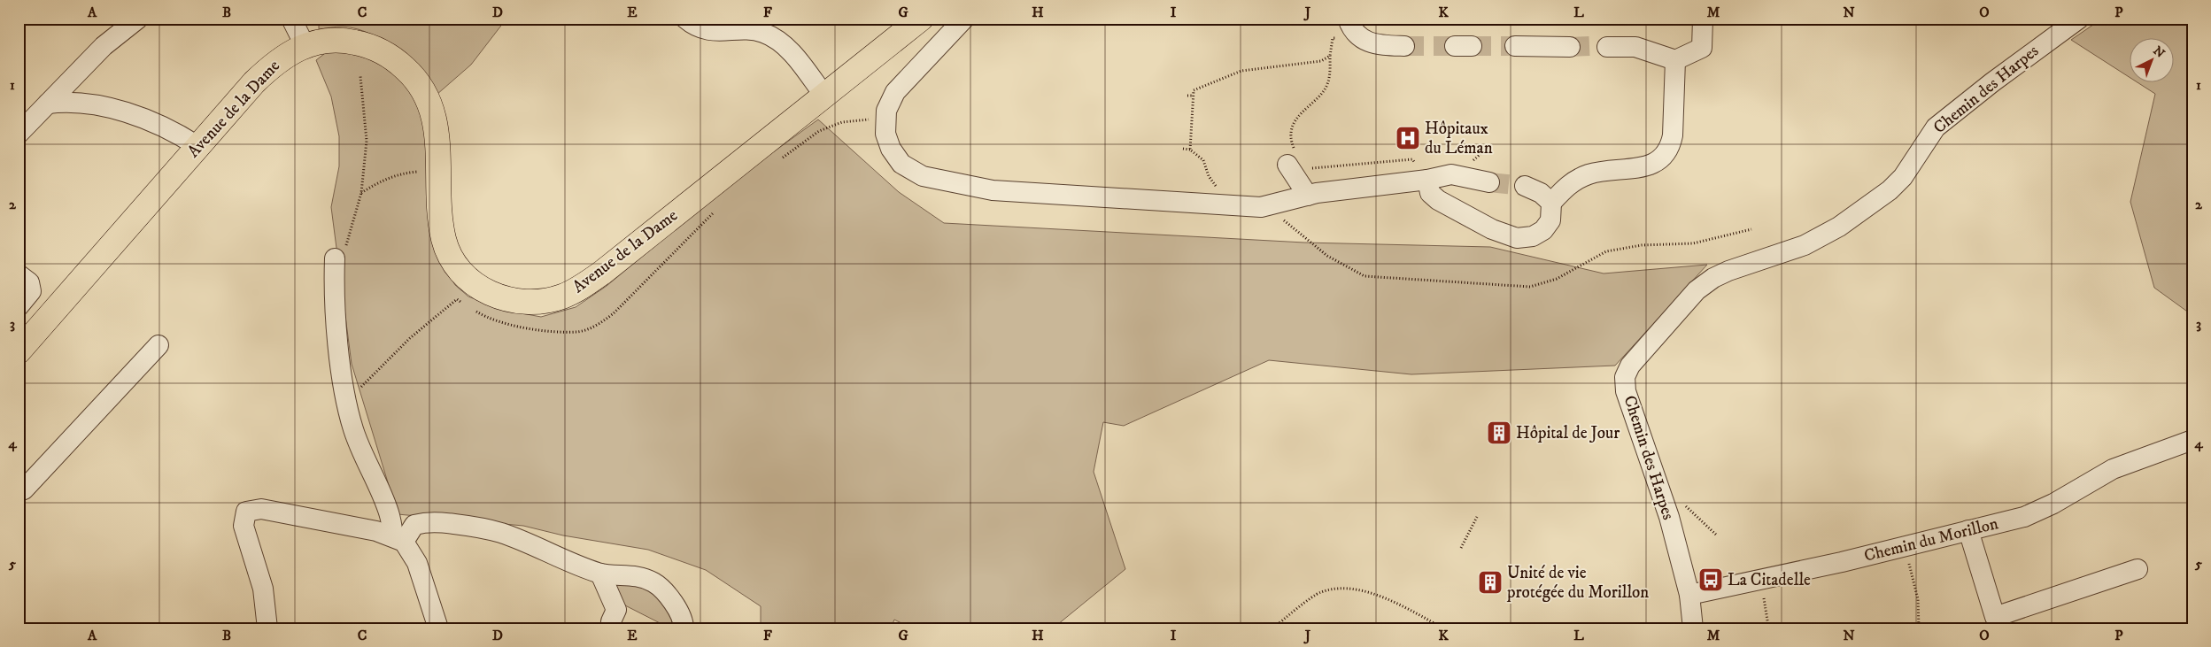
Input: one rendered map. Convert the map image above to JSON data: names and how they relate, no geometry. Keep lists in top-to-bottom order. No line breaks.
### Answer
{"streets":{"main road":["Avenue de la Dame"],"street":["Chemin des Harpes","Chemin du Morillon"]},"crossings":[["Chemin des Harpes","Chemin du Morillon"]],"places":{"hospital":["Hôpitaux du Léman"],"building":["Hôpital de Jour","Unité de vie protégée du Morillon"],"bus stop":["La Citadelle"]},"north":"top right","grid":{"columns":["A","B","C","D","E","F","G","H","I","J","K","L","M","N","O","P"],"rows":["1","2","3","4","5"]}}
